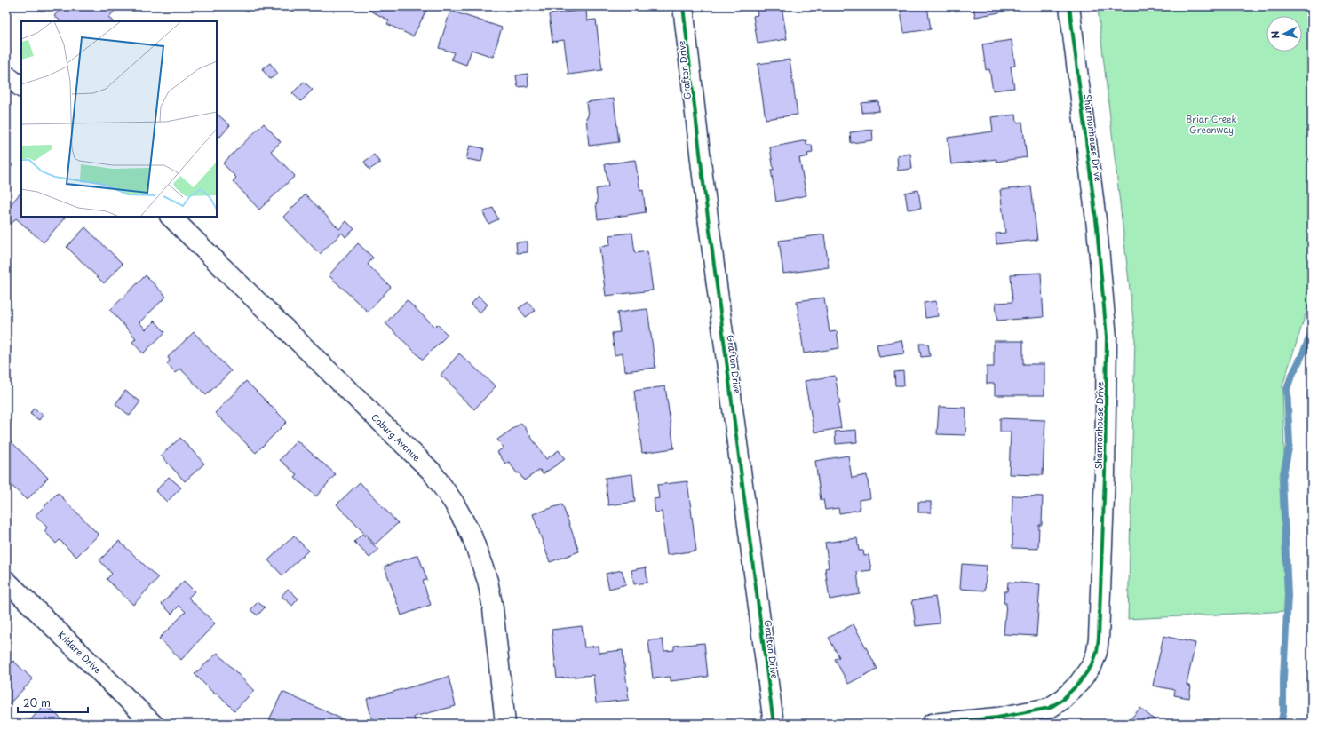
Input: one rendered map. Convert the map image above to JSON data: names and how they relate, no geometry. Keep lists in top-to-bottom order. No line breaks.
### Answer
{"streets":{"street":["Grafton Drive","Shannonhouse Drive","Coburg Avenue","Kildare Drive"]},"parks":["Briar Creek Greenway"],"scale_bar":"20 m","north":"left"}
